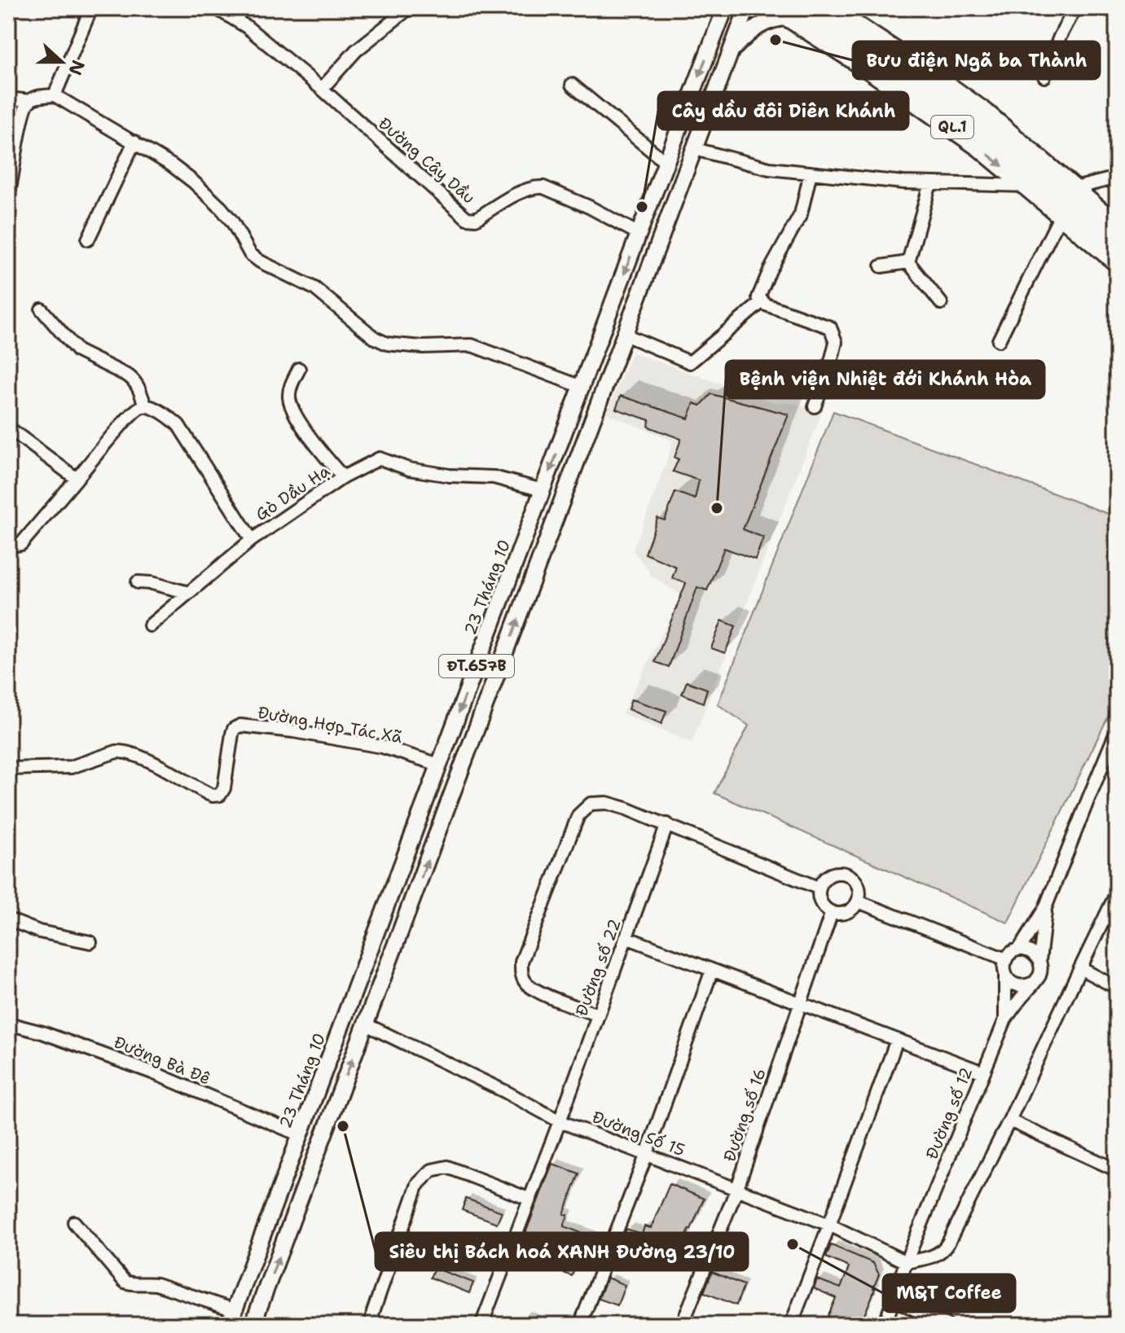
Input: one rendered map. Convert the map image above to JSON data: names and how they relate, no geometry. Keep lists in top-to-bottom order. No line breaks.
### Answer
{"streets":{"highway":["QL.1"],"main road":["23 Tháng 10","ĐT.657B"],"street":["Đường Cây Dầu","Gò Dầu Hạ","Đường Hợp Tác Xã","Đường số 22","Đường Bà Đê","Đường số 12","Đường số 16","Đường Số 15"]},"crossings":[["QL.1","ĐT.657B"],["Đường Cây Dầu","23 Tháng 10"],["Gò Dầu Hạ","23 Tháng 10"],["23 Tháng 10","ĐT.657B"],["23 Tháng 10","Đường Hợp Tác Xã"],["23 Tháng 10","Đường Bà Đê"],["ĐT.657B","Đường Số 15"],["Đường số 22","Đường Số 15"],["Đường số 12","Đường Số 15"],["Đường số 16","Đường Số 15"]],"places":["Bưu điện Ngã ba Thành","Cây dầu đôi Diên Khánh","Bệnh viện Nhiệt đới Khánh Hòa","Siêu thị Bách hoá XANH Đường 23/10","M&T Coffee"],"north":"right"}
